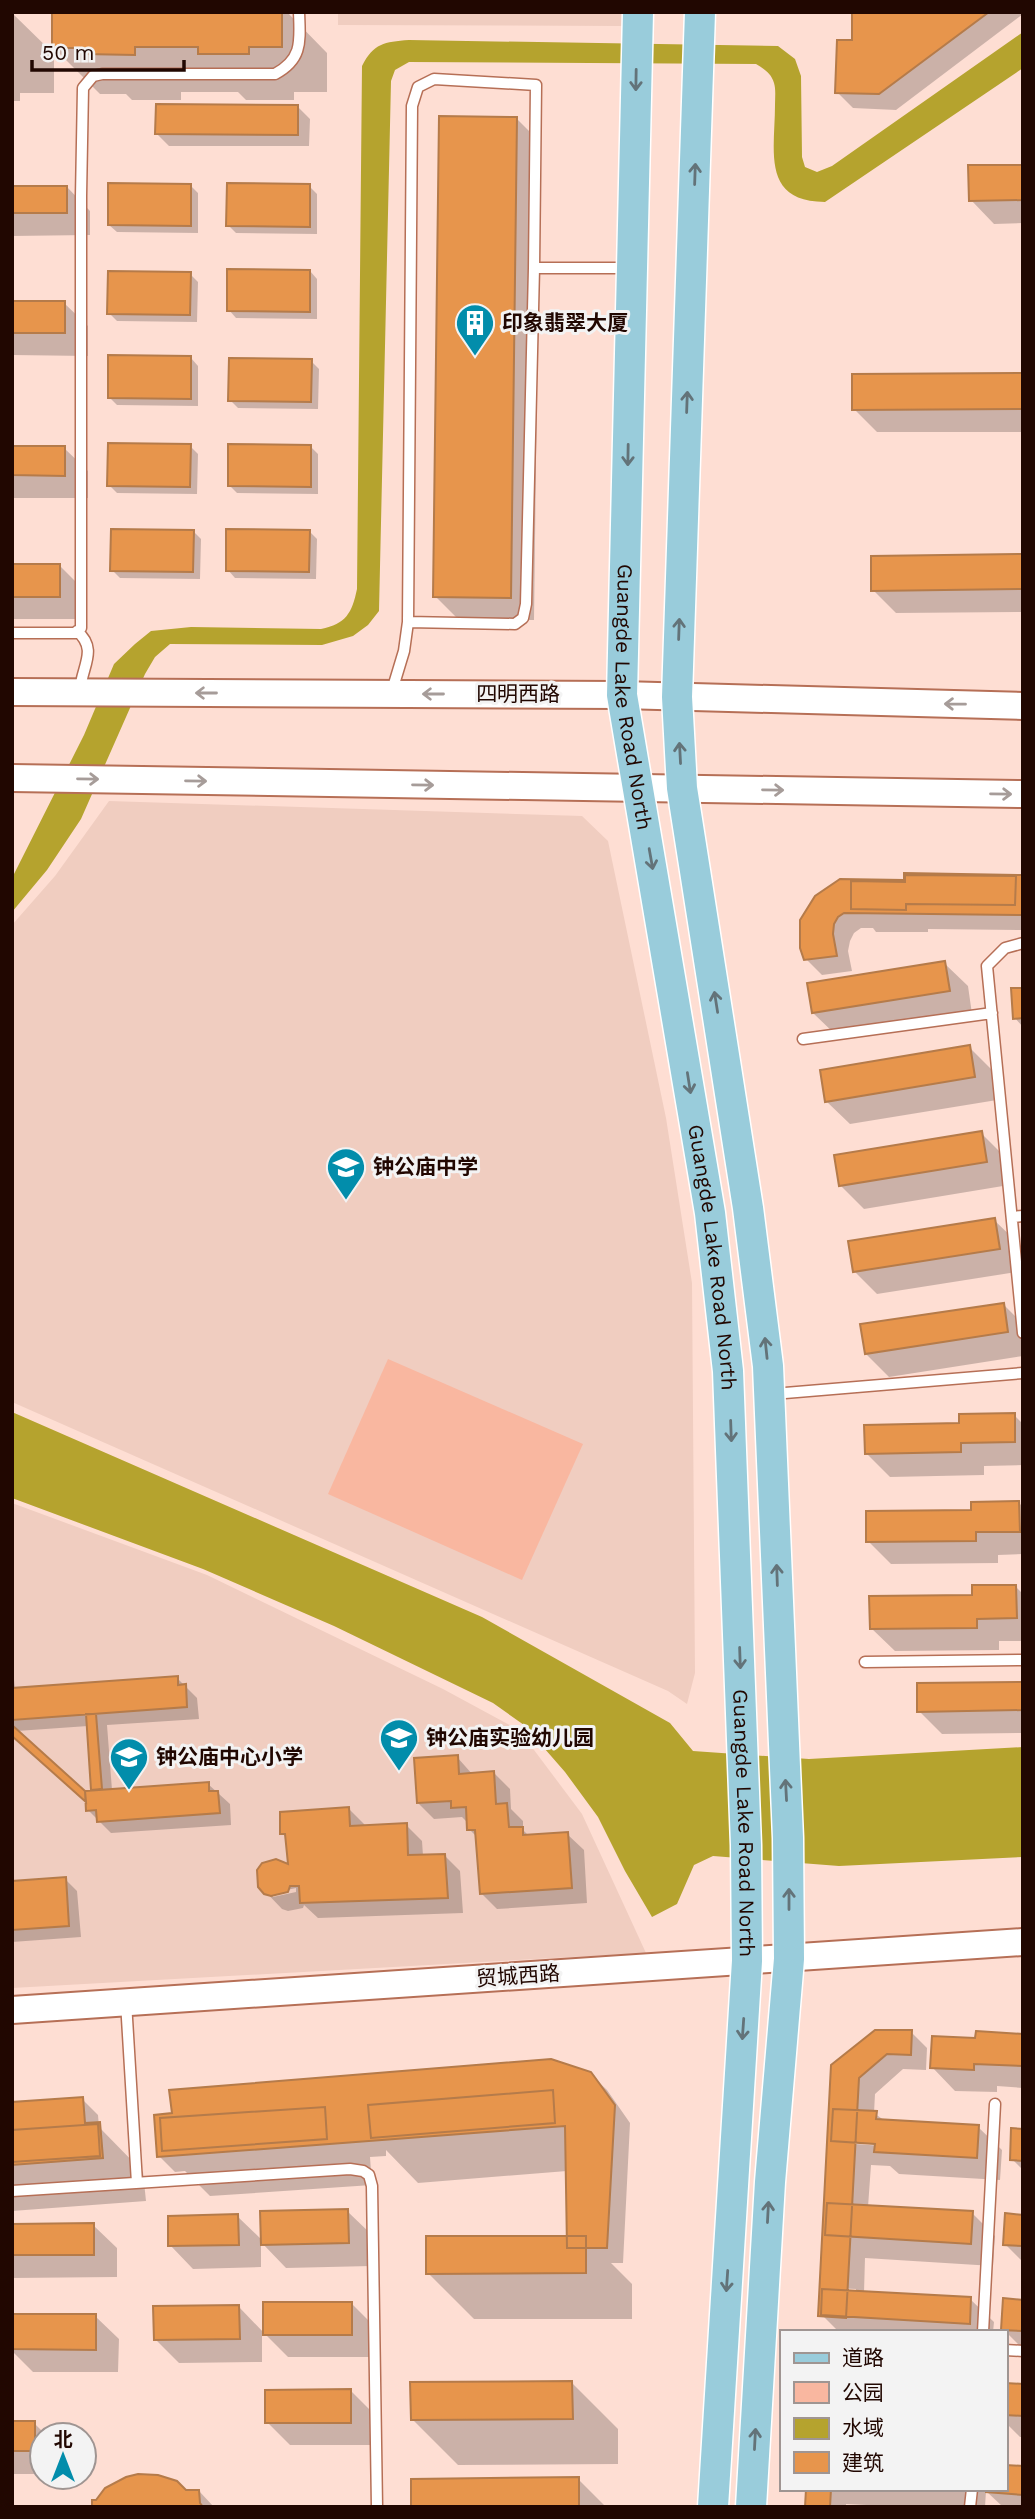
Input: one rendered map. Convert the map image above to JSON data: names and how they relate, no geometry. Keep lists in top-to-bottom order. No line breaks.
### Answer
{"streets":{"main road":["四明西路","Guangde Lake Road North","贸城西路"]},"crossings":[["四明西路","Guangde Lake Road North"],["Guangde Lake Road North","贸城西路"]],"places":{"building":["印象翡翠大厦"],"school or university":["钟公庙中学","钟公庙实验幼儿园","钟公庙中心小学"]},"legend":["道路","公园","水域","建筑"],"scale_bar":"50 m","north":"top"}
